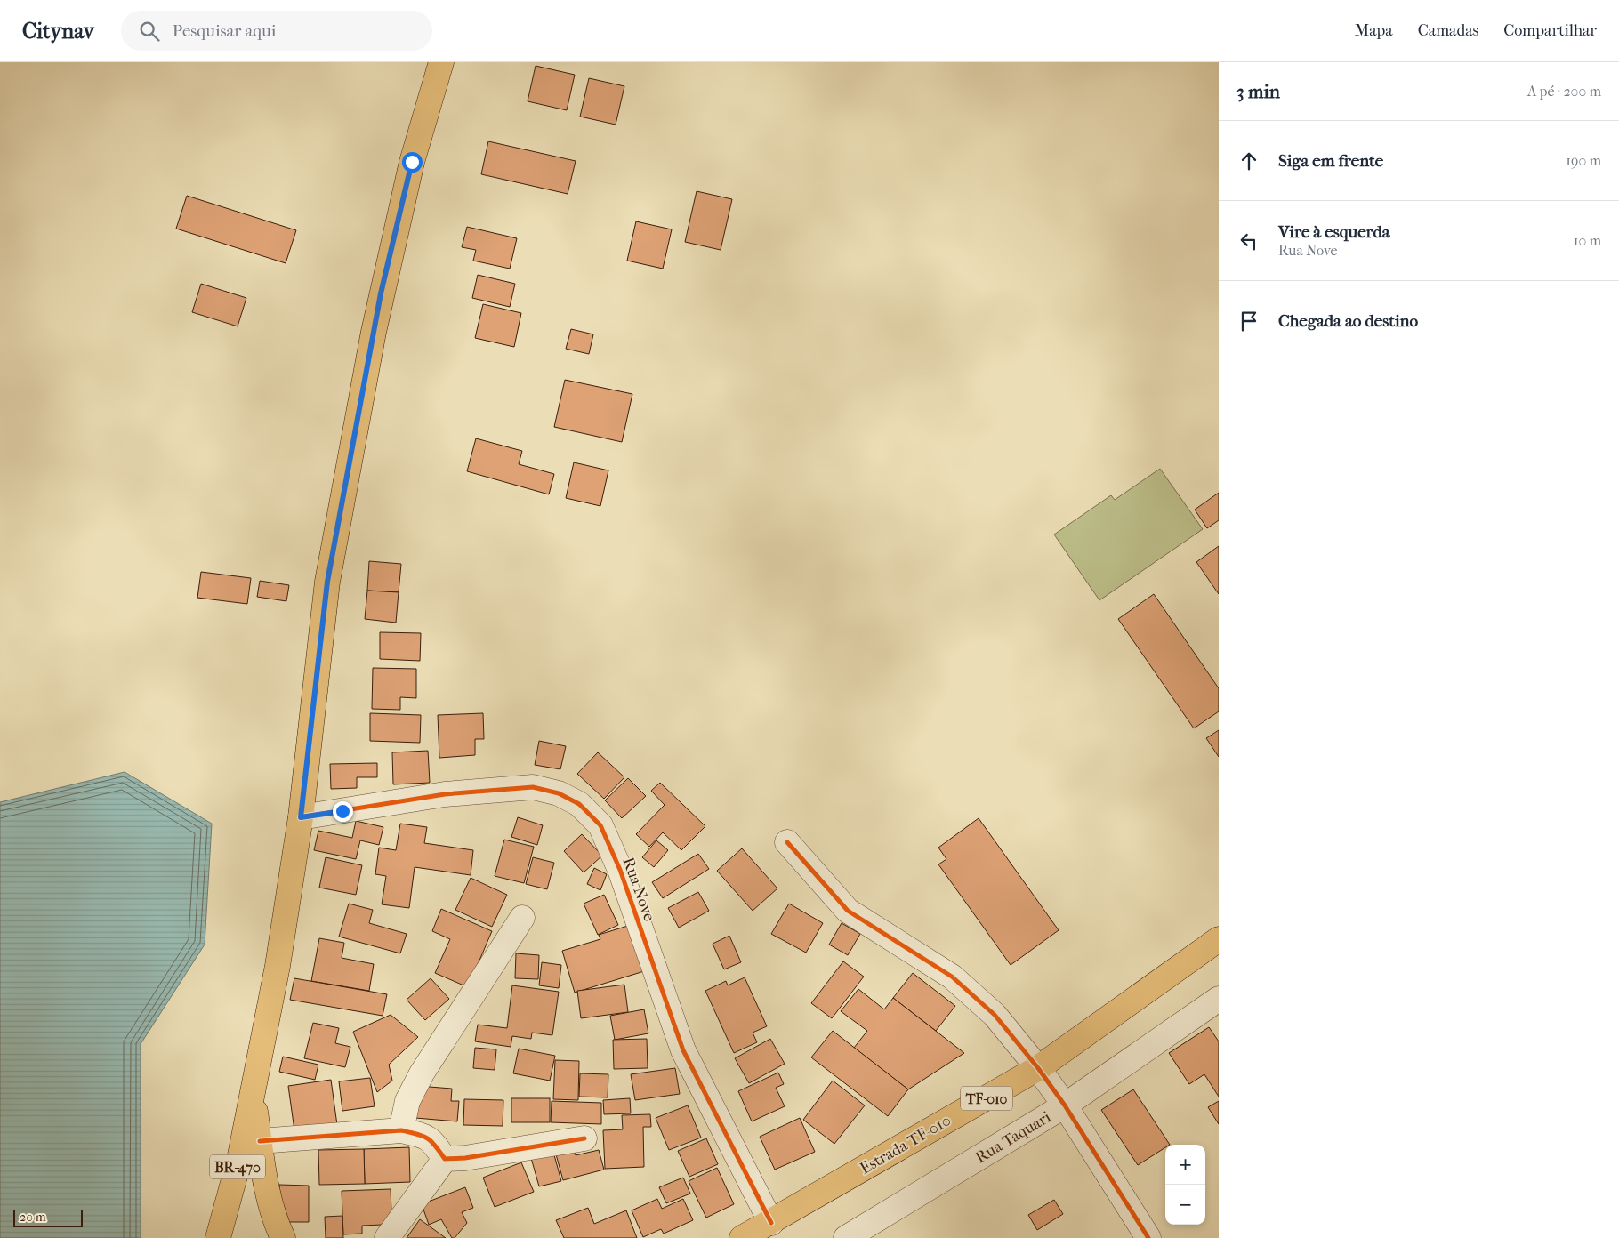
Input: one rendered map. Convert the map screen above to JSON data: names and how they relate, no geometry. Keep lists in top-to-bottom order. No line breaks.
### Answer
{"streets":{"main road":["TF-010","Estrada TF-010","BR-470"],"street":["Rua Nove","Rua Taquari"]},"crossings":[["Rua Nove","Estrada TF-010"],["Rua Nove","BR-470"]],"scale_bar":"20 m","page":{"header":"Citynav","search":"Pesquisar aqui","nav":["Mapa","Camadas","Compartilhar"],"heading":["3 min","A pé · 200 m"],"list":[["Siga em frente","190 m"],["Vire à esquerda","Rua Nove","10 m"],"Chegada ao destino"],"map_buttons":["+","−"],"scale":"20 m"}}
